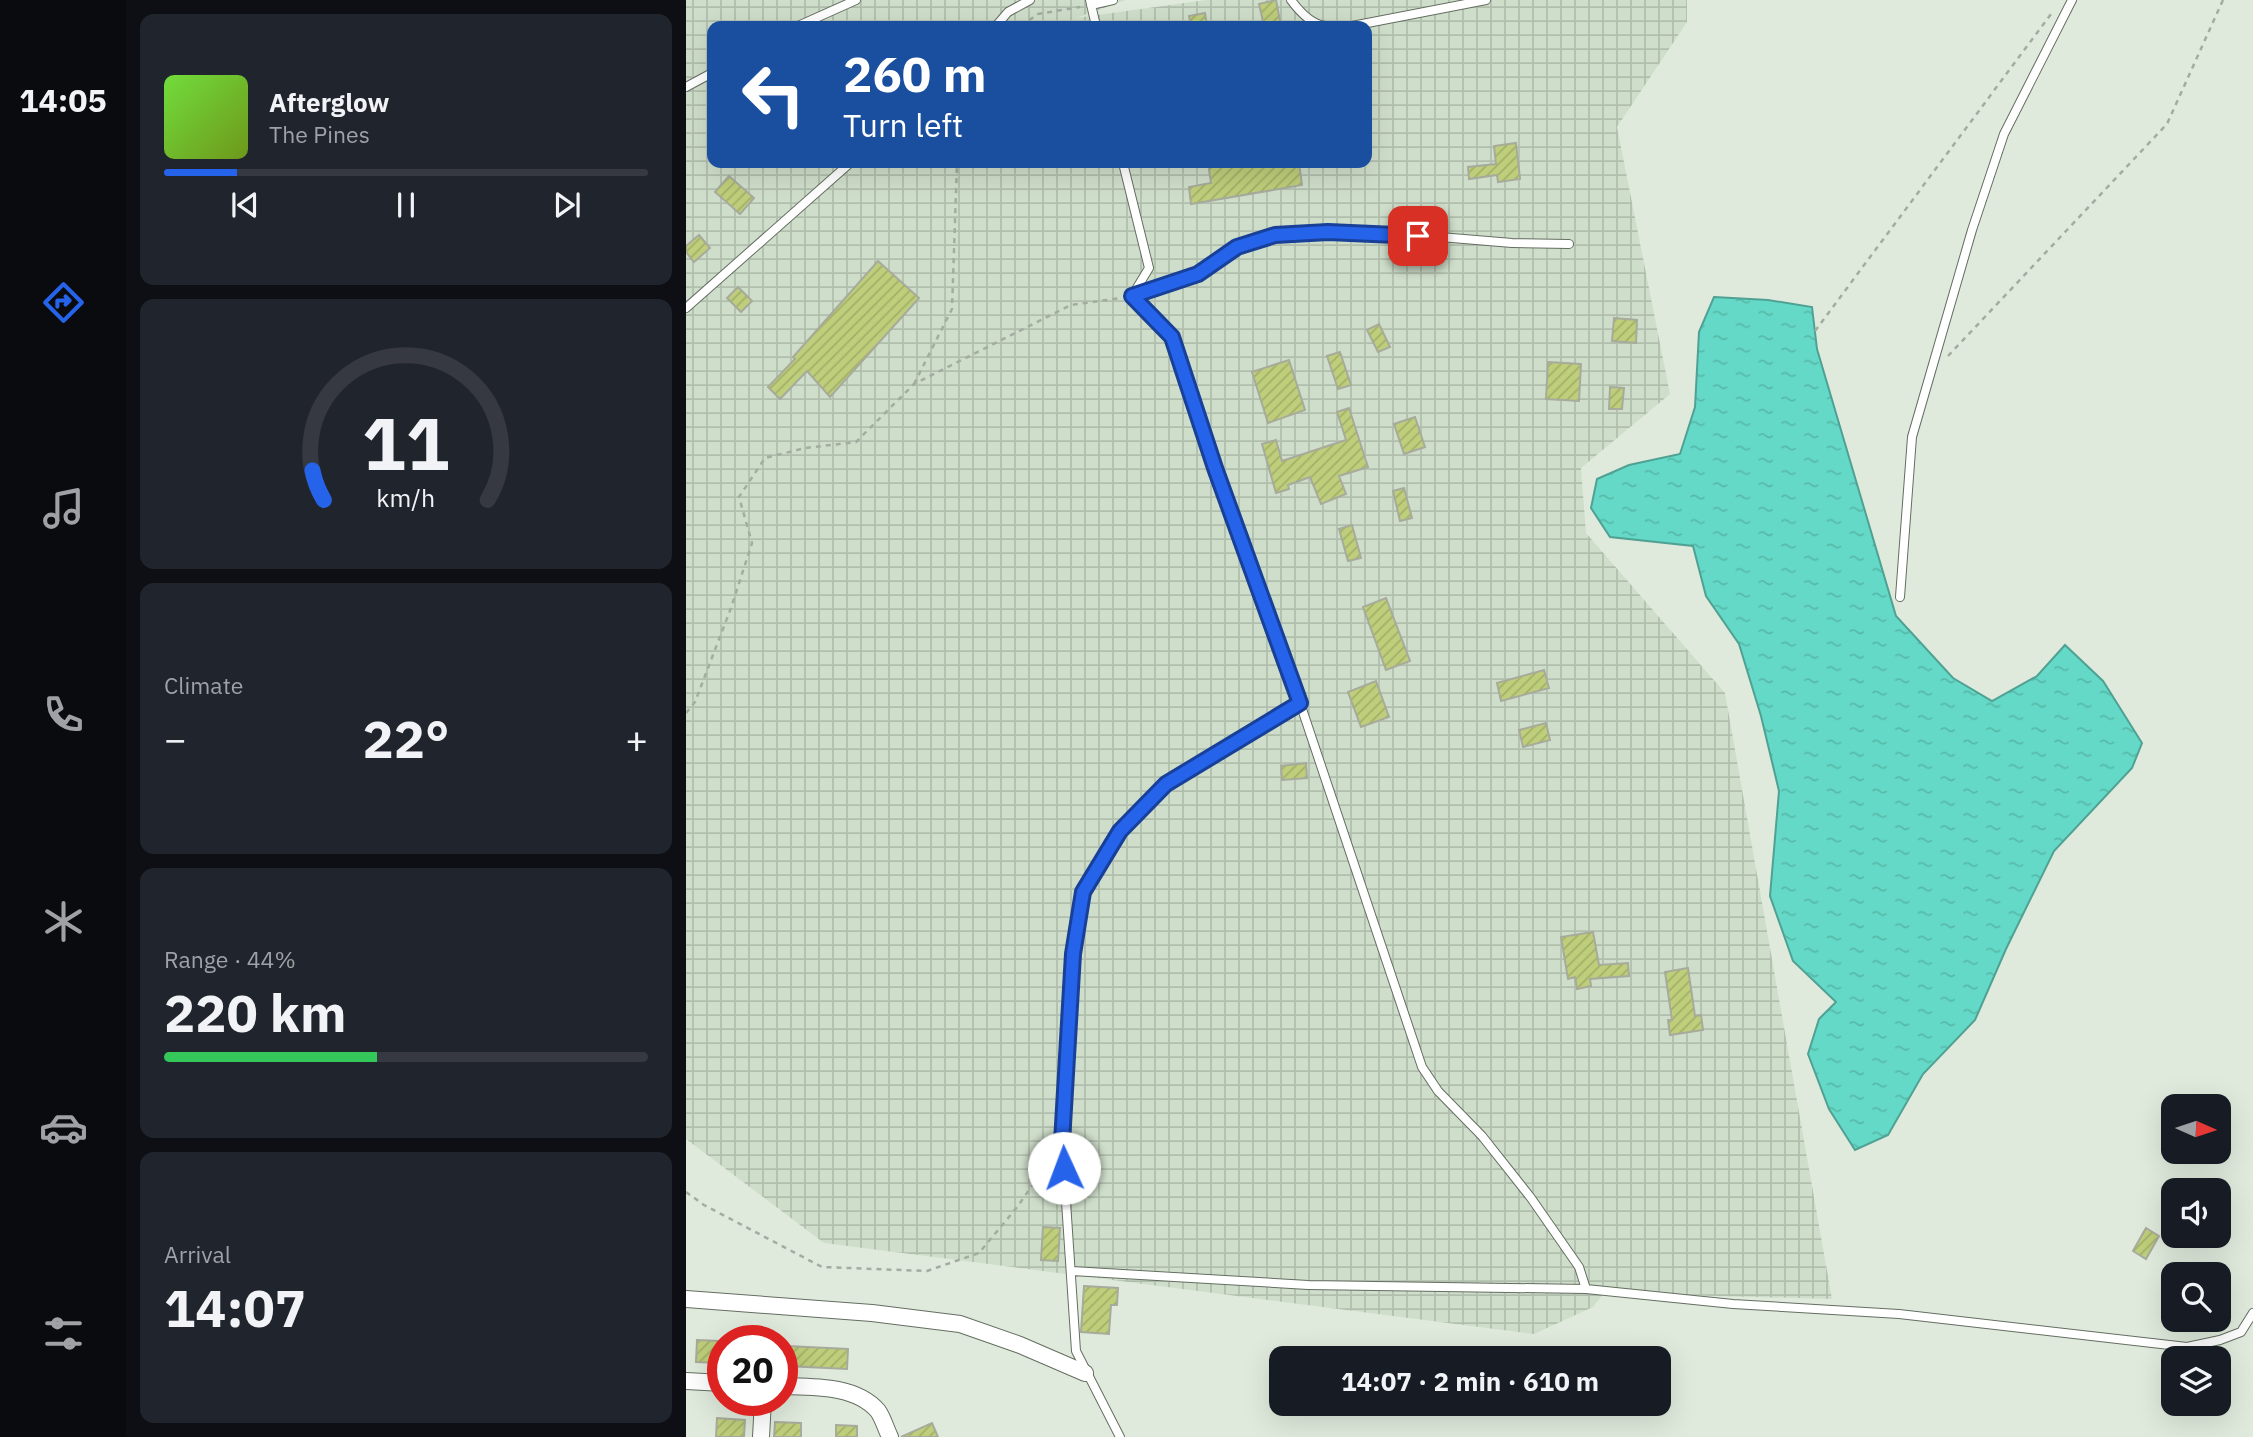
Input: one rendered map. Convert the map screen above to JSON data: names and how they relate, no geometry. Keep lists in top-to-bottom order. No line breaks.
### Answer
{"north":"right","page":{"tabs":"14:05","turn":["260 m","Turn left"],"song":["Afterglow","The Pines"],"tile":["Climate",["Range · 44%","220 km"],["Arrival","14:07"]],"heat":["−","22°","+"],"limit":"20","trip":"14:07 · 2 min · 610 m","gauge":["11","km/h"]}}
